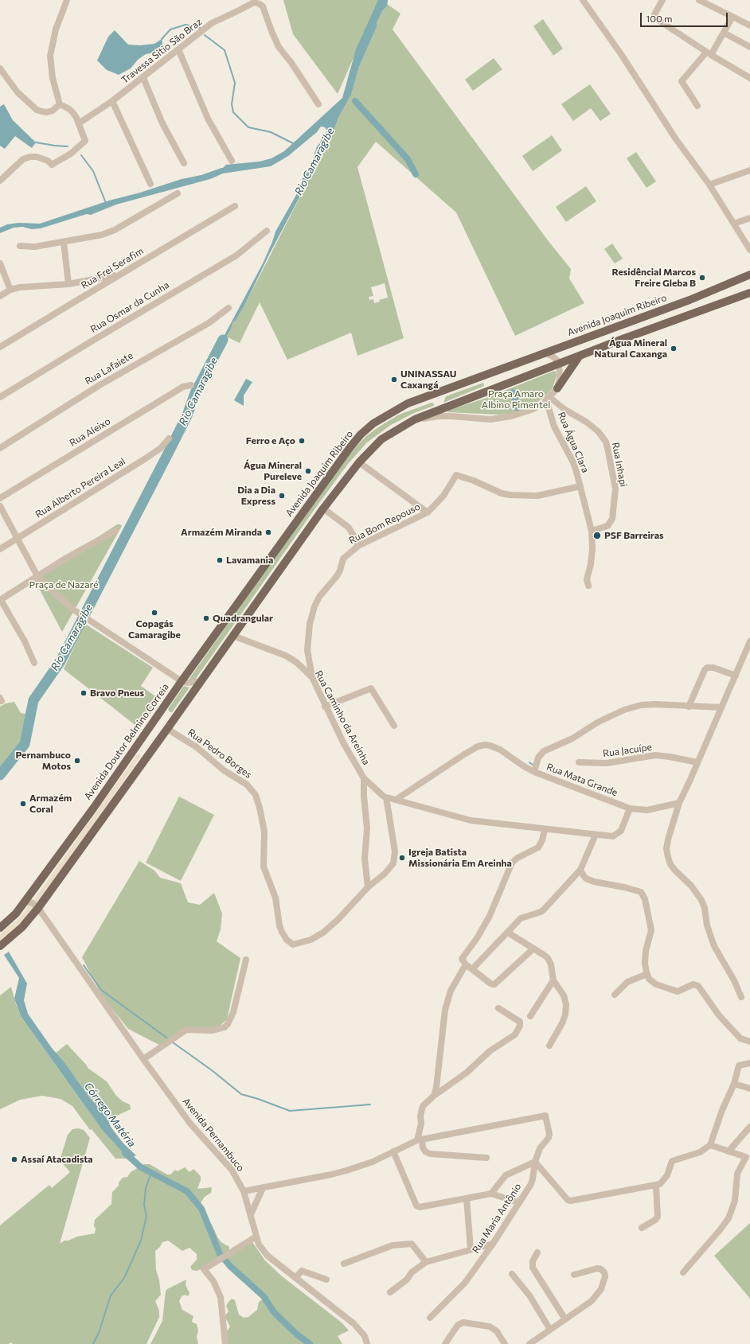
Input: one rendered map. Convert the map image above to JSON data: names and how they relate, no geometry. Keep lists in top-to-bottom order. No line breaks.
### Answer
{"streets":{"main road":["Avenida Joaquim Ribeiro","Avenida Doutor Belmino Correia"],"street":["Travessa Sitio São Braz","Rua Frei Serafim","Rua Osmar da Cunha","Rua Lafaiete","Rua Aleixo","Rua Água Clara","Rua Inhapi","Rua Alberto Pereira Leal","Rua Bom Repouso","Rua Caminho da Areinha","Rua Jacuípe","Rua Pedro Borges","Rua Mata Grande","Avenida Pernambuco","Rua Maria Antônio"]},"crossings":[["Avenida Joaquim Ribeiro","Avenida Doutor Belmino Correia"],["Rua Água Clara","Rua Inhapi"],["Rua Água Clara","Rua Bom Repouso"],["Rua Bom Repouso","Rua Caminho da Areinha"],["Rua Caminho da Areinha","Rua Pedro Borges"],["Rua Caminho da Areinha","Rua Mata Grande"]],"water":["Rio Camaragibe","Córrego Matéria"],"parks":["Praça Amaro Albino Pimentel","Praça de Nazaré"],"places":["Residêncial Marcos Freire Gleba B","Água Mineral Natural Caxanga","UNINASSAU Caxangá","Ferro e Aço","Água Mineral Pureleve","Dia a Dia Express","Armazém Miranda","PSF Barreiras","Lavamania","Copagás Camaragibe","Quadrangular","Bravo Pneus","Pernambuco Motos","Armazém Coral","Igreja Batista Missionária Em Areinha","Assaí Atacadista"],"scale_bar":"100 m"}
